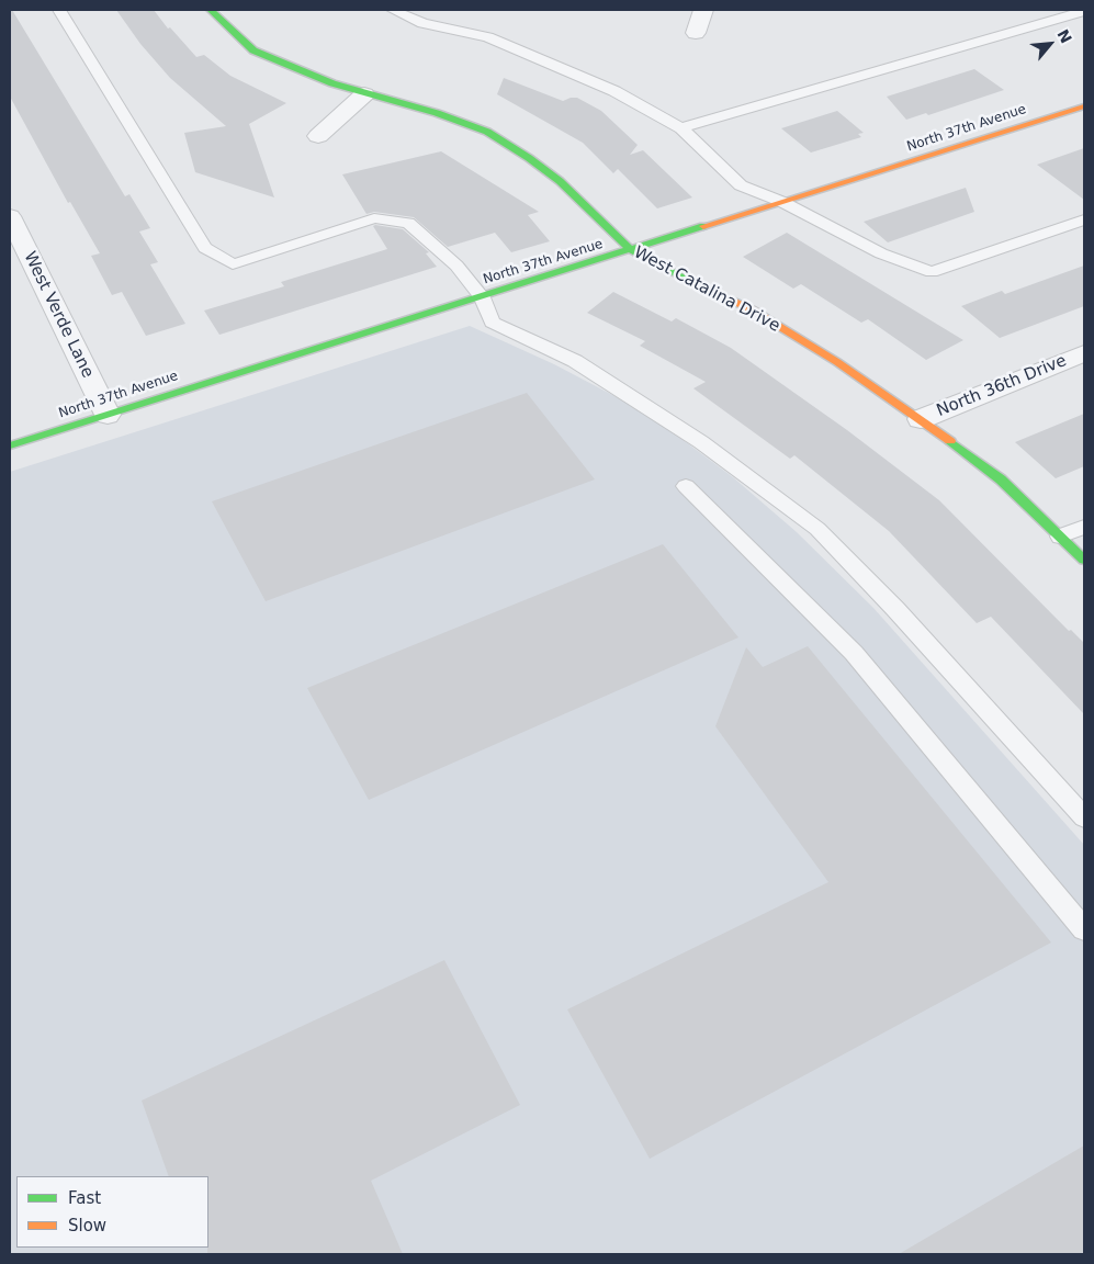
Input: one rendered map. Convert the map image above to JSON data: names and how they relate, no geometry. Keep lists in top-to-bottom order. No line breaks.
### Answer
{"streets":{"street":["North 37th Avenue","West Catalina Drive","West Verde Lane","North 36th Drive"]},"crossings":[["North 37th Avenue","West Catalina Drive"],["North 37th Avenue","West Verde Lane"],["West Catalina Drive","North 36th Drive"]],"legend":["Fast","Slow"],"north":"top right"}
